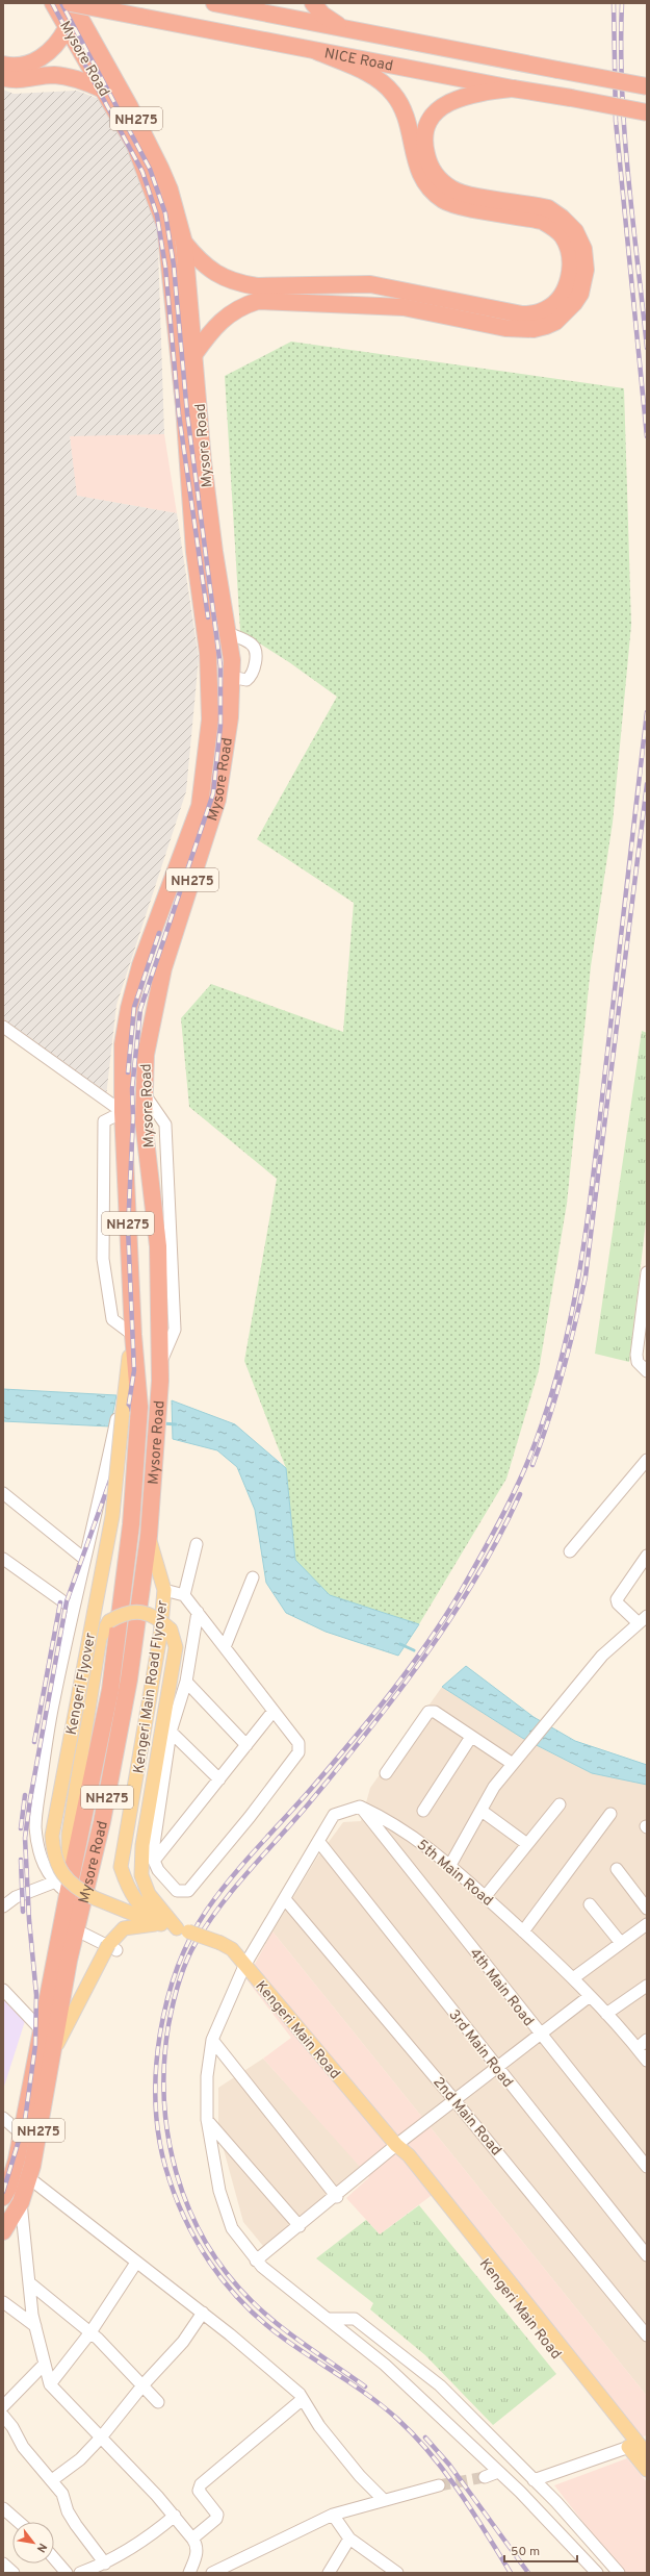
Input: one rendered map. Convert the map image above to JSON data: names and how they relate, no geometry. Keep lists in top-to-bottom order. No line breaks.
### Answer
{"streets":{"highway":["Mysore Road","NICE Road","NH275"],"main road":["Kengeri Flyover","Kengeri Main Road Flyover","Kengeri Main Road"],"street":["5th Main Road","4th Main Road","3rd Main Road","2nd Main Road"]},"crossings":[["Mysore Road","NICE Road"],["Mysore Road","Kengeri Flyover"],["Mysore Road","Kengeri Main Road Flyover"],["Kengeri Flyover","Kengeri Main Road Flyover"],["Kengeri Flyover","Kengeri Main Road"],["5th Main Road","4th Main Road"]],"scale_bar":"50 m","north":"bottom right"}
